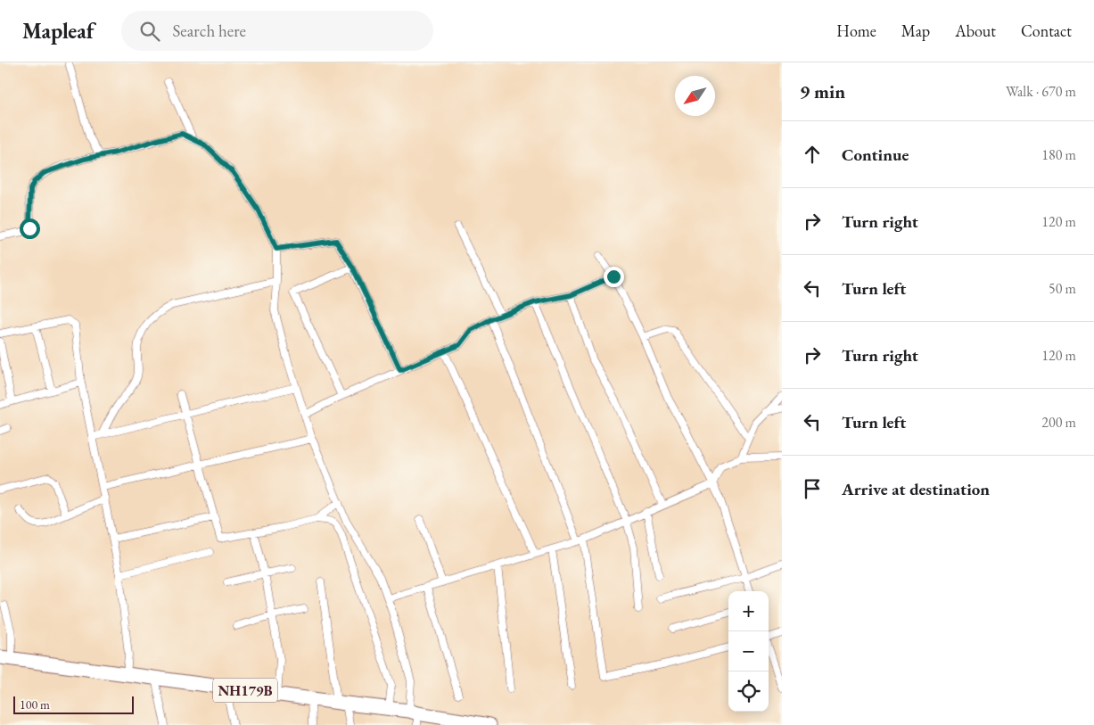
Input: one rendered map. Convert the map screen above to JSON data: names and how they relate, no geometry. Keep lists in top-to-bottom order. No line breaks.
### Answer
{"streets":{"highway":["NH179B"]},"scale_bar":"100 m","north":"bottom left","page":{"header":"Mapleaf","search":"Search here","nav":["Home","Map","About","Contact"],"heading":["9 min","Walk · 670 m"],"list":[["Continue","180 m"],["Turn right","120 m"],["Turn left","50 m"],["Turn right","120 m"],["Turn left","200 m"],"Arrive at destination"],"map_buttons":["+","−"],"scale":"100 m"}}
